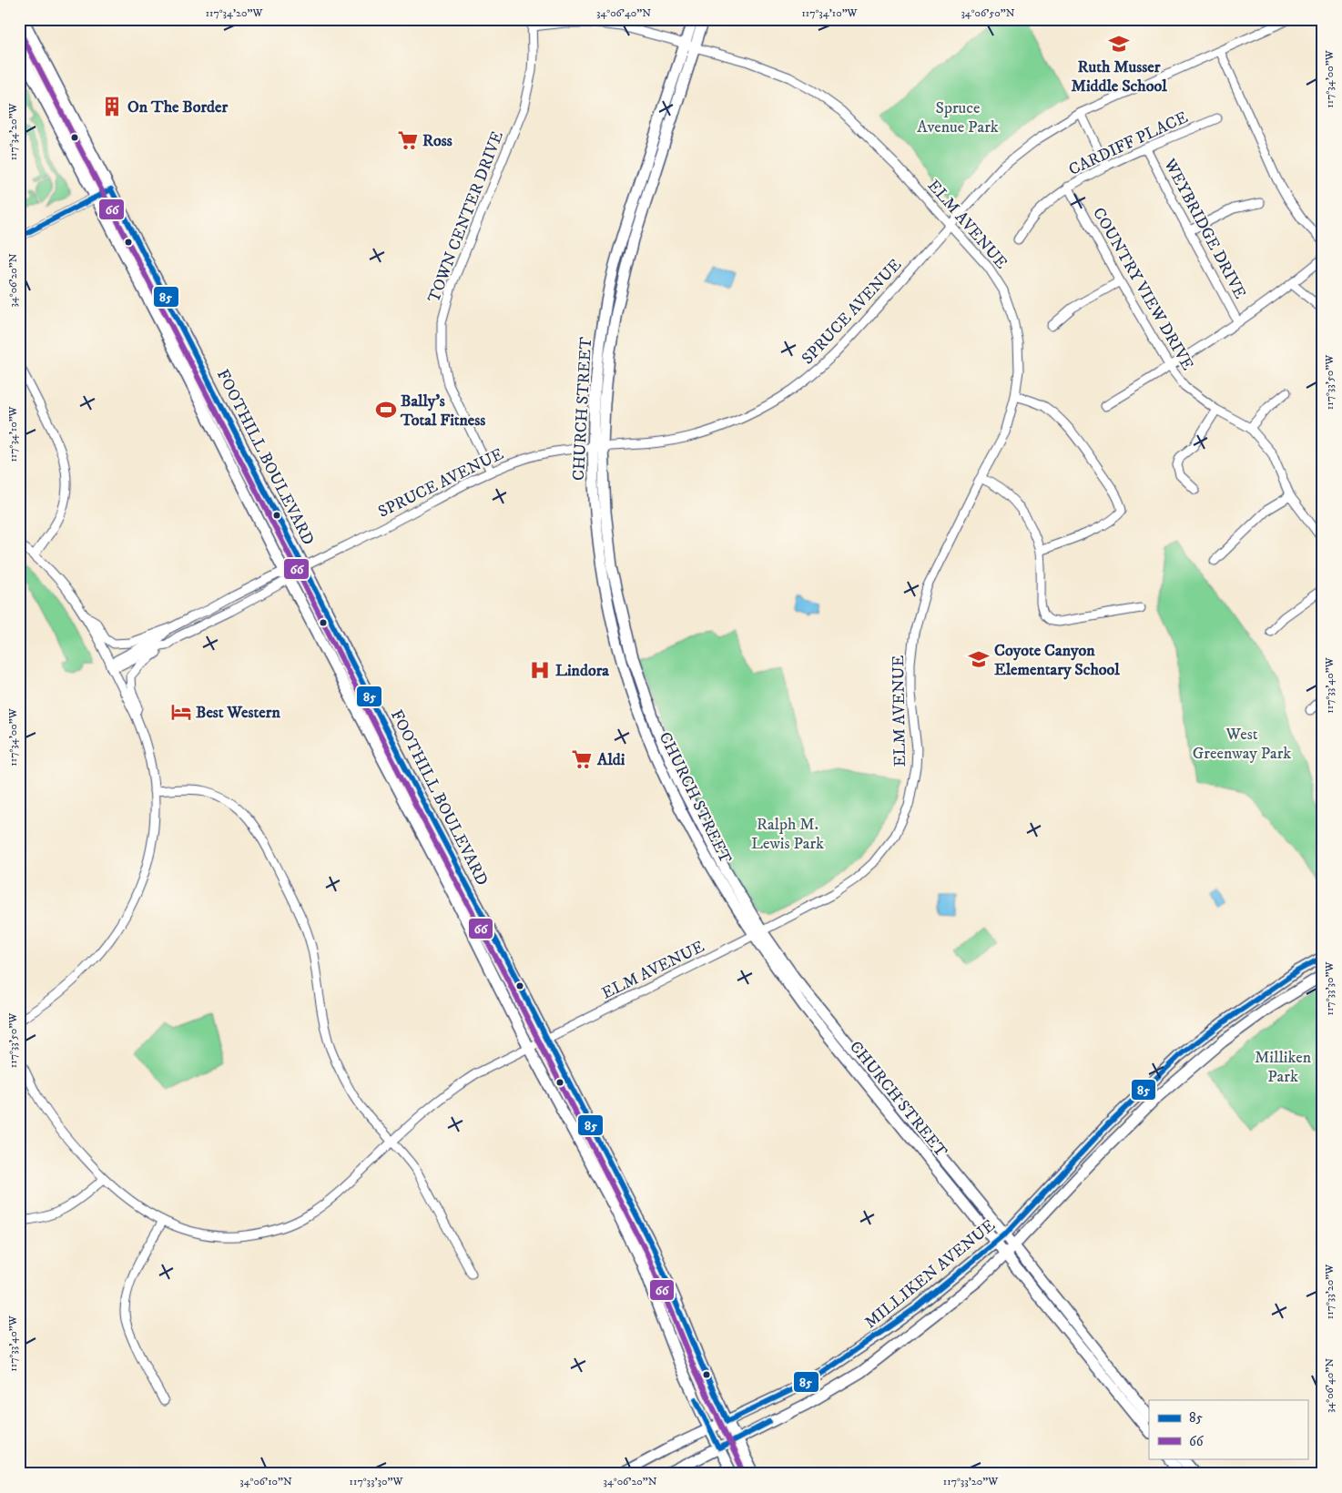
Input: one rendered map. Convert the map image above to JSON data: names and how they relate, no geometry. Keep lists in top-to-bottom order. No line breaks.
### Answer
{"streets":{"main road":["CHURCH STREET","FOOTHILL BOULEVARD","MILLIKEN AVENUE"],"street":["CARDIFF PLACE","TOWN CENTER DRIVE","ELM AVENUE","WEYBRIDGE DRIVE","COUNTRY VIEW DRIVE","SPRUCE AVENUE"]},"crossings":[["CARDIFF PLACE","WEYBRIDGE DRIVE"],["CARDIFF PLACE","COUNTRY VIEW DRIVE"],["TOWN CENTER DRIVE","ELM AVENUE"],["TOWN CENTER DRIVE","SPRUCE AVENUE"],["ELM AVENUE","SPRUCE AVENUE"],["ELM AVENUE","CHURCH STREET"],["ELM AVENUE","FOOTHILL BOULEVARD"],["SPRUCE AVENUE","CHURCH STREET"],["SPRUCE AVENUE","FOOTHILL BOULEVARD"],["CHURCH STREET","MILLIKEN AVENUE"],["FOOTHILL BOULEVARD","MILLIKEN AVENUE"]],"parks":["Spruce Avenue Park","West Greenway Park","Ralph M. Lewis Park","Milliken Park"],"places":{"school or university":["Ruth Musser Middle School","Coyote Canyon Elementary School"],"building":["On The Border"],"supermarket":["Ross","Aldi"],"sports":["Bally's Total Fitness"],"hospital":["Lindora"],"hotel":["Best Western"]},"lines":["transit line 66","transit line 85"],"legend":["85","66"],"coordinates":["117°34'20\"W","34°06'40\"N","117°34'10\"W","34°06'50\"N","117°34'00\"W","34°06'20\"N","117°33'50\"W","117°33'40\"W","117°33'30\"W","117°33'20\"W","34°06'10\"N"]}
